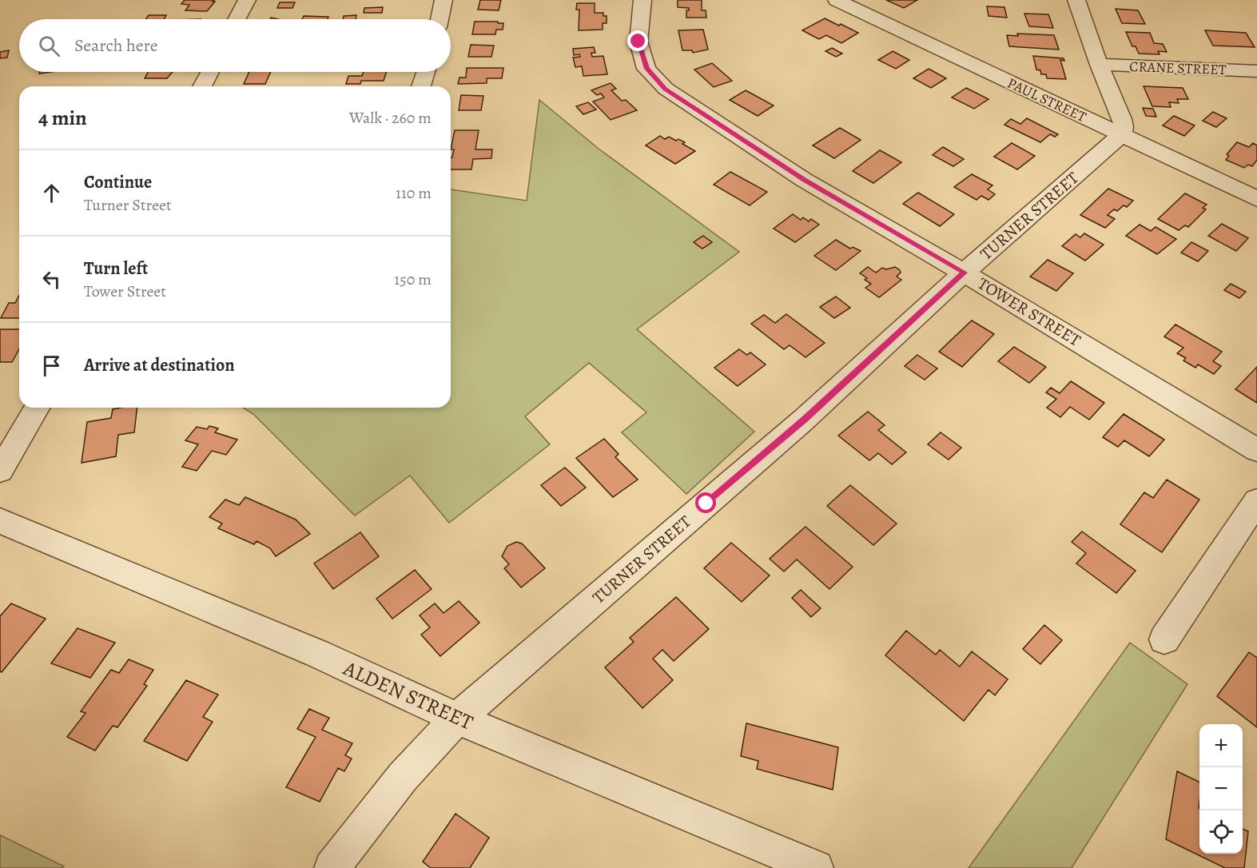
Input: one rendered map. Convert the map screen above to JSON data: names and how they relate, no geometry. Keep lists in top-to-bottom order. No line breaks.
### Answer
{"streets":{"street":["CRANE STREET","PAUL STREET","TURNER STREET","TOWER STREET","ALDEN STREET"]},"crossings":[["PAUL STREET","TURNER STREET"],["TURNER STREET","TOWER STREET"],["TURNER STREET","ALDEN STREET"]],"page":{"search":"Search here","heading":["4 min","Walk · 260 m"],"list":[["Continue","Turner Street","110 m"],["Turn left","Tower Street","150 m"],"Arrive at destination"],"map_buttons":["+","−"]}}
